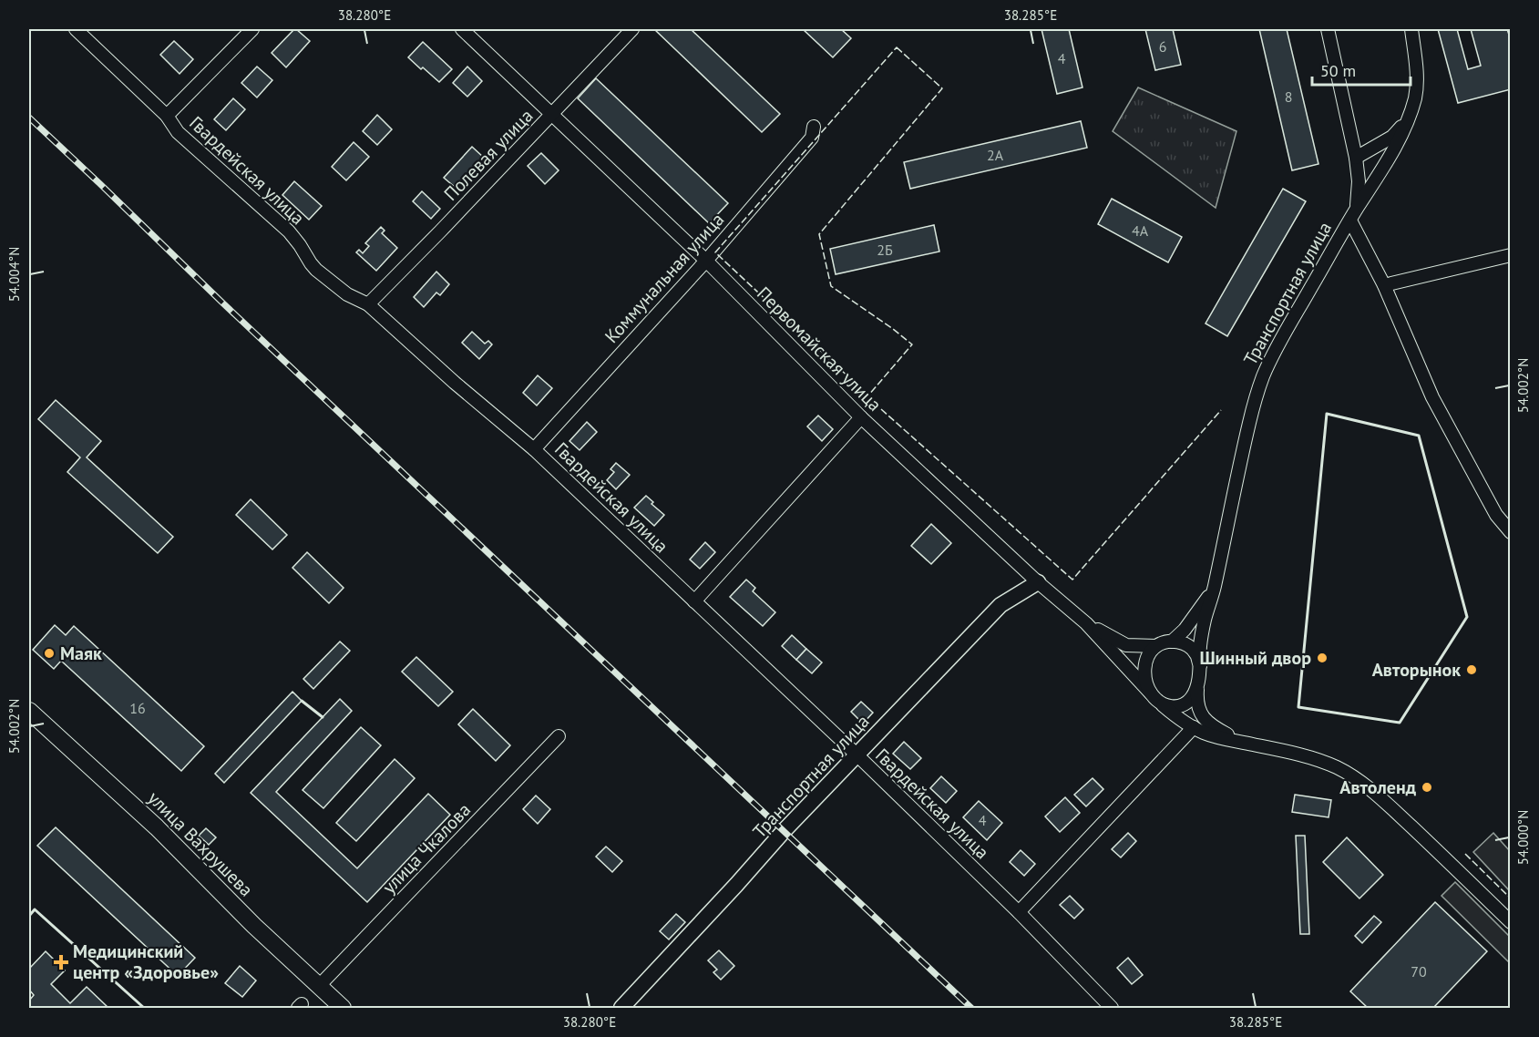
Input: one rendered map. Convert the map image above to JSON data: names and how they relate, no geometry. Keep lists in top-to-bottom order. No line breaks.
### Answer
{"streets":{"main road":["улица Вахрушева"],"street":["Полевая улица","Гвардейская улица","Коммунальная улица","Транспортная улица","Первомайская улица","улица Чкалова"]},"crossings":[["Полевая улица","Гвардейская улица"],["Полевая улица","Первомайская улица"],["Гвардейская улица","Коммунальная улица"],["Гвардейская улица","Транспортная улица"],["Коммунальная улица","Первомайская улица"],["Транспортная улица","Первомайская улица"],["улица Вахрушева","улица Чкалова"]],"places":{"other":["Маяк","Шинный двор","Авторынок","Автоленд"],"health":["Медицинский центр «Здоровье»"]},"house_numbers":["6","4","8","2А","4А","2Б","16","4","70"],"scale_bar":"50 m","coordinates":["38.280°E","38.285°E","54.004°N","54.002°N","54.000°N"]}
